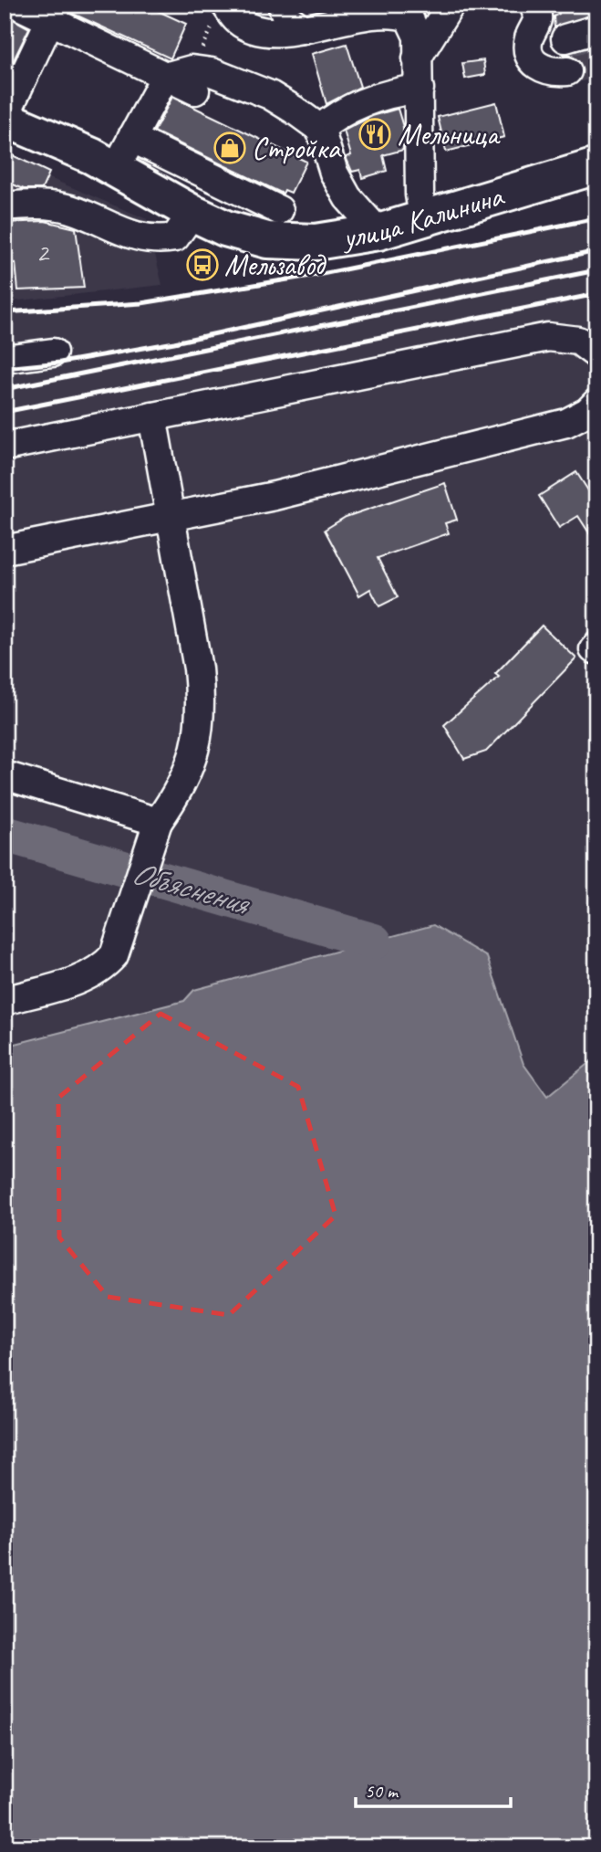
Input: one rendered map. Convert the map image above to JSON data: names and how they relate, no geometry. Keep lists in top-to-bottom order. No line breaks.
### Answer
{"streets":{"main road":["улица Калинина"]},"water":["Объяснения"],"places":{"restaurant":["Мельница"],"shop":["Стройка"],"bus stop":["Мельзавод"]},"house_numbers":["2"],"scale_bar":"50 m"}
